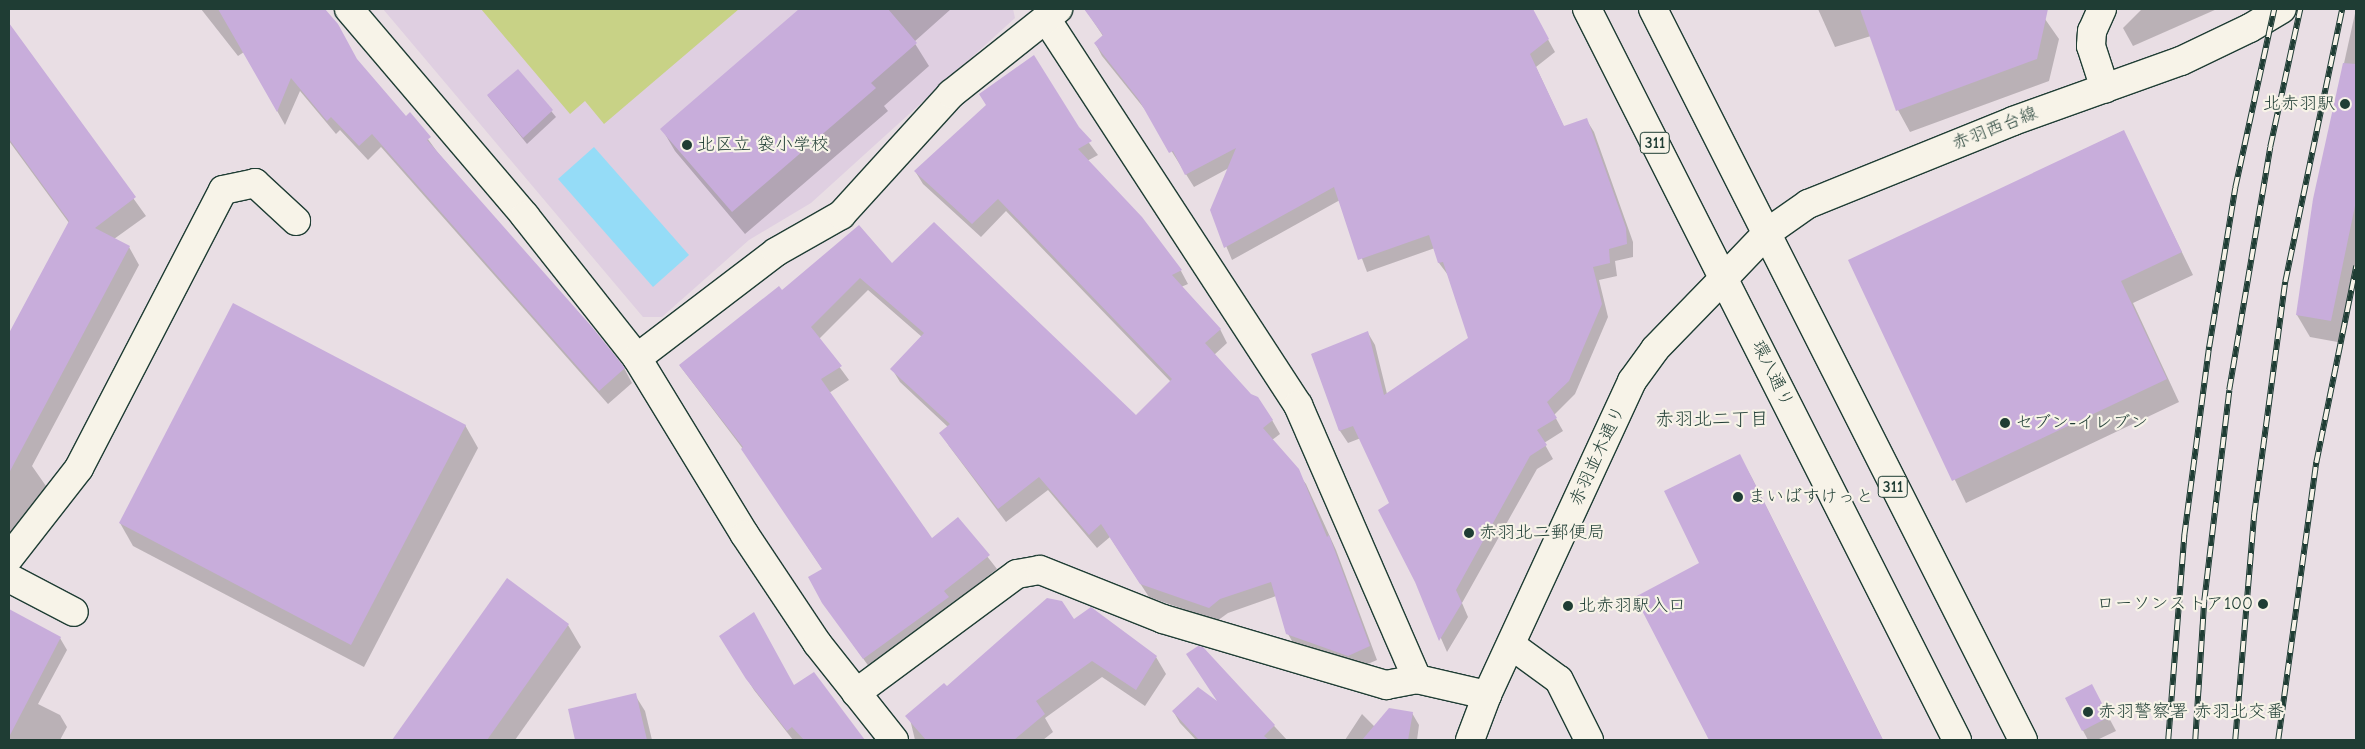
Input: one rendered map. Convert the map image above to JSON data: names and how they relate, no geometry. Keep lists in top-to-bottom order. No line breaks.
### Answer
{"streets":{"street":["赤羽西台線","311","環八通り","赤羽並木通り"]},"crossings":[["赤羽西台線","311"],["赤羽西台線","環八通り"],["赤羽西台線","赤羽並木通り"],["環八通り","赤羽並木通り"]],"districts":["赤羽北二丁目"],"places":["北赤羽駅","北区立 袋小学校","セブン-イレブン","まいばすけっと","赤羽北二郵便局","ローソンストア100","北赤羽駅入口","赤羽警察署 赤羽北交番"]}
